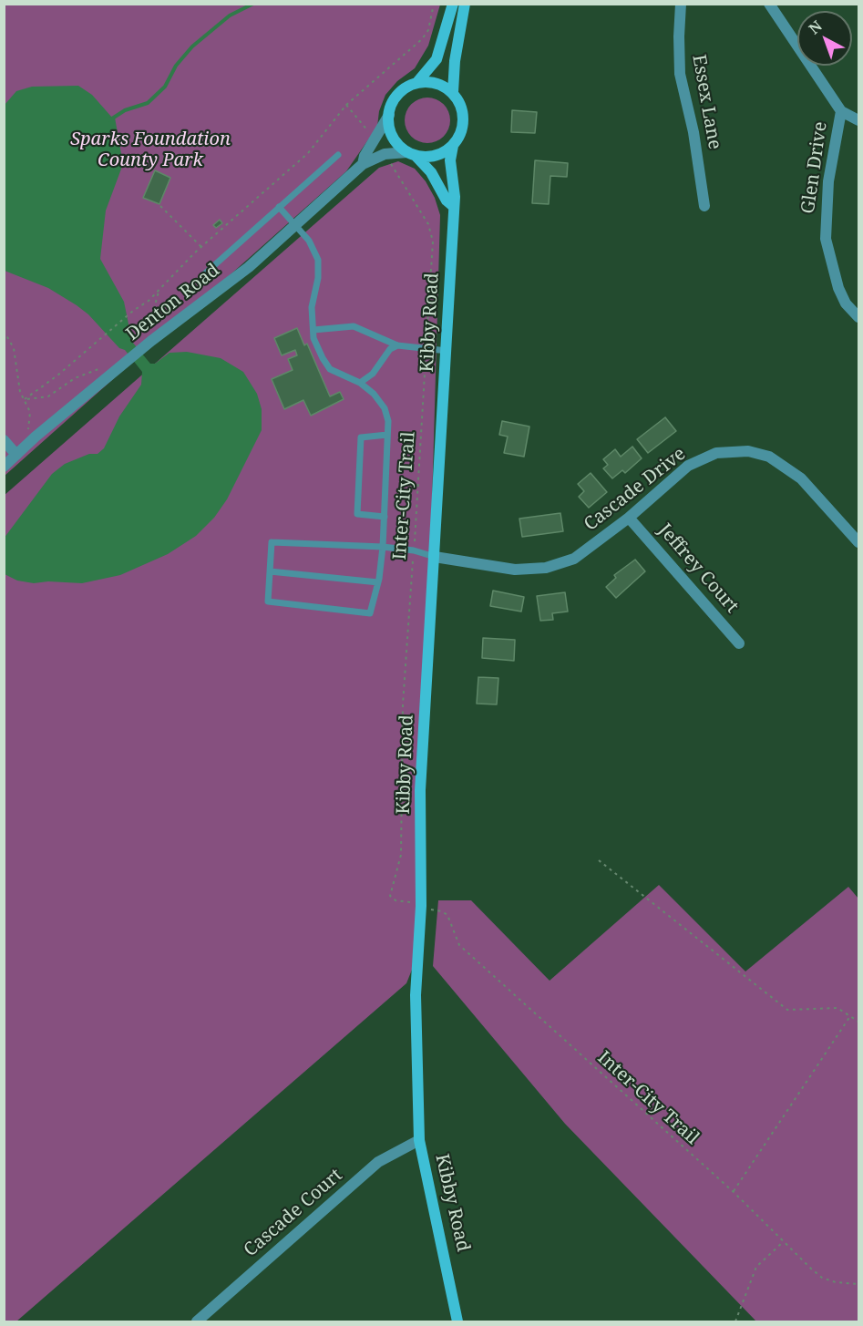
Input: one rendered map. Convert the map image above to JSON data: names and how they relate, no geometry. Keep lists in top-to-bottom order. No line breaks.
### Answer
{"streets":{"main road":["Kibby Road"],"street":["Essex Lane","Glen Drive","Denton Road","Cascade Drive","Jeffrey Court","Cascade Court"],"path":["Inter-City Trail"]},"crossings":[["Denton Road","Kibby Road"],["Denton Road","Inter-City Trail"],["Kibby Road","Cascade Drive"],["Kibby Road","Cascade Court"],["Cascade Drive","Jeffrey Court"]],"parks":["Sparks Foundation County Park"],"north":"top left"}
